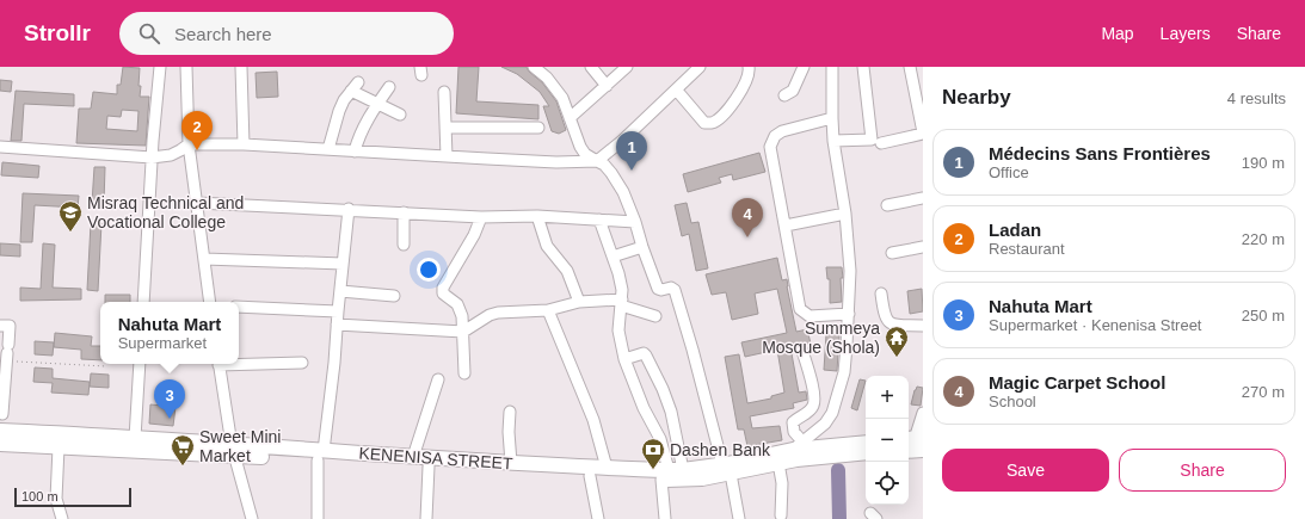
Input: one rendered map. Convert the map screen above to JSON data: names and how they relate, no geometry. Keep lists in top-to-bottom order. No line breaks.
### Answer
{"streets":{"main road":["KENENISA STREET"]},"places":{"school or university":["Misraq Technical and Vocational College"],"temple":["Summeya Mosque (Shola)"],"supermarket":["Sweet Mini Market"],"bank":["Dashen Bank"]},"scale_bar":"100 m","page":{"header":"Strollr","search":"Search here","nav":["Map","Layers","Share"],"heading":["Nearby","4 results"],"pins":["2","1","4","3"],"list":[{"mark":"1","name":"Médecins Sans Frontières","note":"Office","value":"190 m"},{"mark":"2","name":"Ladan","note":"Restaurant","value":"220 m"},{"mark":"3","name":"Nahuta Mart","note":"Supermarket · Kenenisa Street","value":"250 m"},{"mark":"4","name":"Magic Carpet School","note":"School","value":"270 m"}],"popup":["Nahuta Mart","Supermarket"],"map_buttons":["+","−"],"buttons":["Save","Share"],"scale":"100 m"}}
